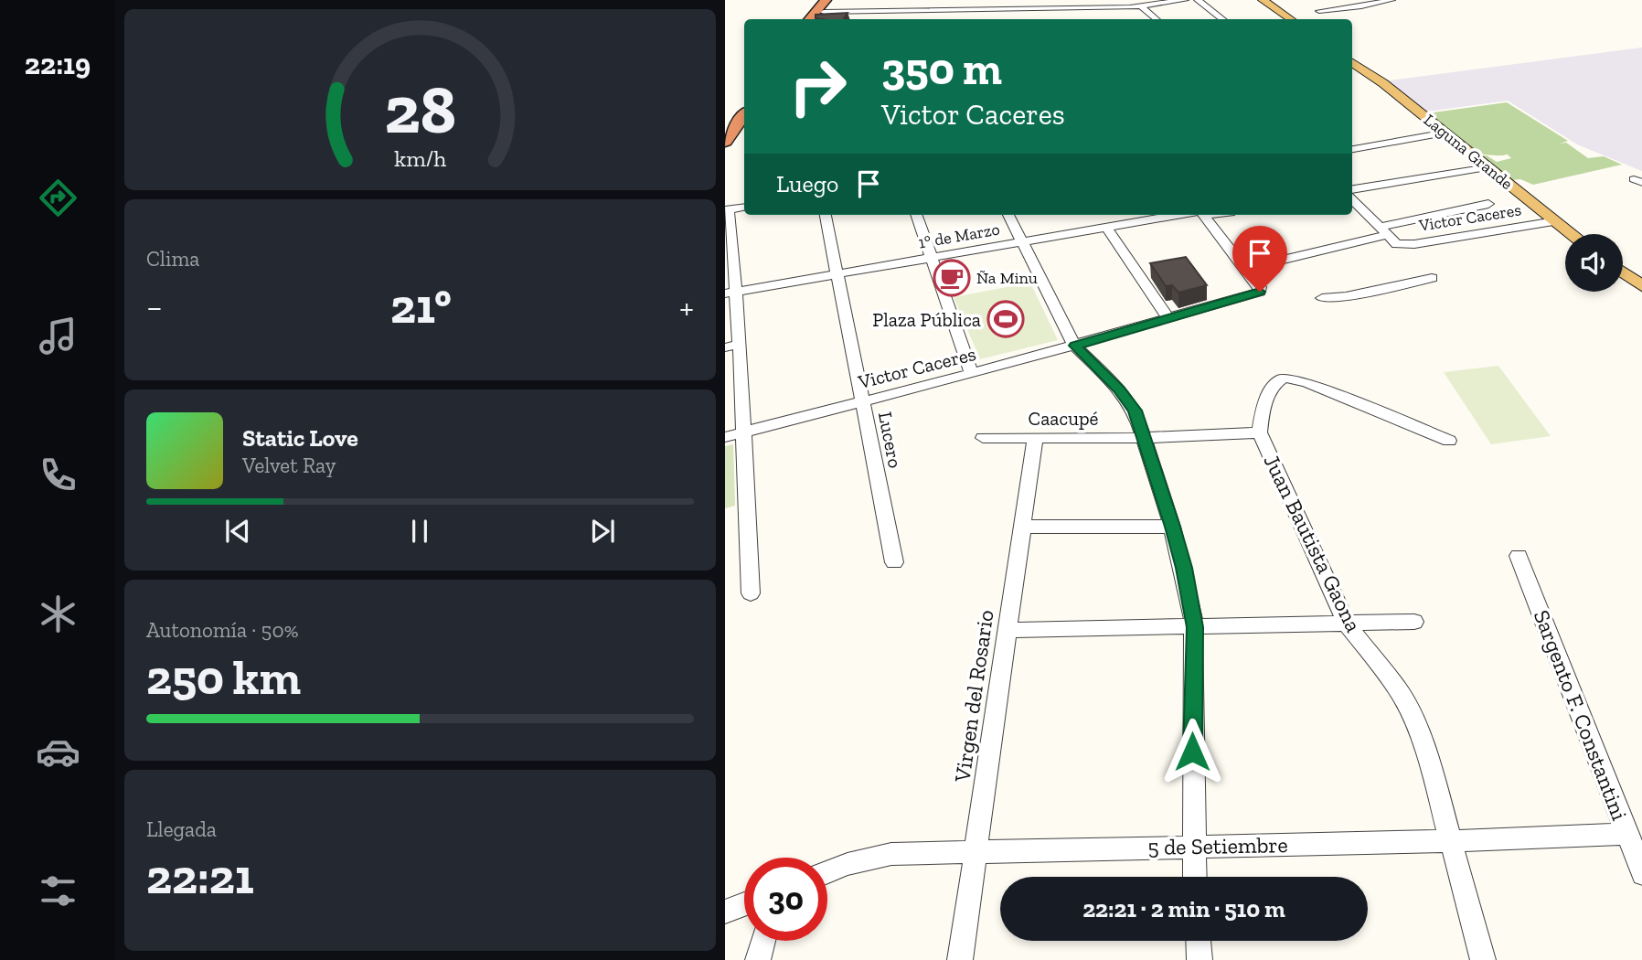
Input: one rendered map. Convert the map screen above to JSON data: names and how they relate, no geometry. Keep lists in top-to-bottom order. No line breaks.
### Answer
{"streets":{"main road":["Laguna Grande"],"street":["Victor Caceres","1° de Marzo","Caacupé","Lucero","Juan Bautista Gaona","Virgen del Rosario","Sargento F. Constantini","5 de Setiembre"]},"crossings":[["Laguna Grande","Victor Caceres"],["Victor Caceres","Lucero"],["1° de Marzo","Lucero"],["Caacupé","Juan Bautista Gaona"],["Caacupé","Virgen del Rosario"],["Juan Bautista Gaona","5 de Setiembre"],["Virgen del Rosario","5 de Setiembre"],["Sargento F. Constantini","5 de Setiembre"]],"places":{"cafe":["Ña Minu"],"sports":["Plaza Pública"]},"page":{"tabs":"22:19","turn":["350 m","Victor Caceres"],"then":"Luego","tile":["Clima",["Autonomía · 50%","250 km"],["Llegada","22:21"]],"heat":["−","21°","+"],"song":["Static Love","Velvet Ray"],"limit":"30","trip":"22:21 · 2 min · 510 m","gauge":["28","km/h"]}}
